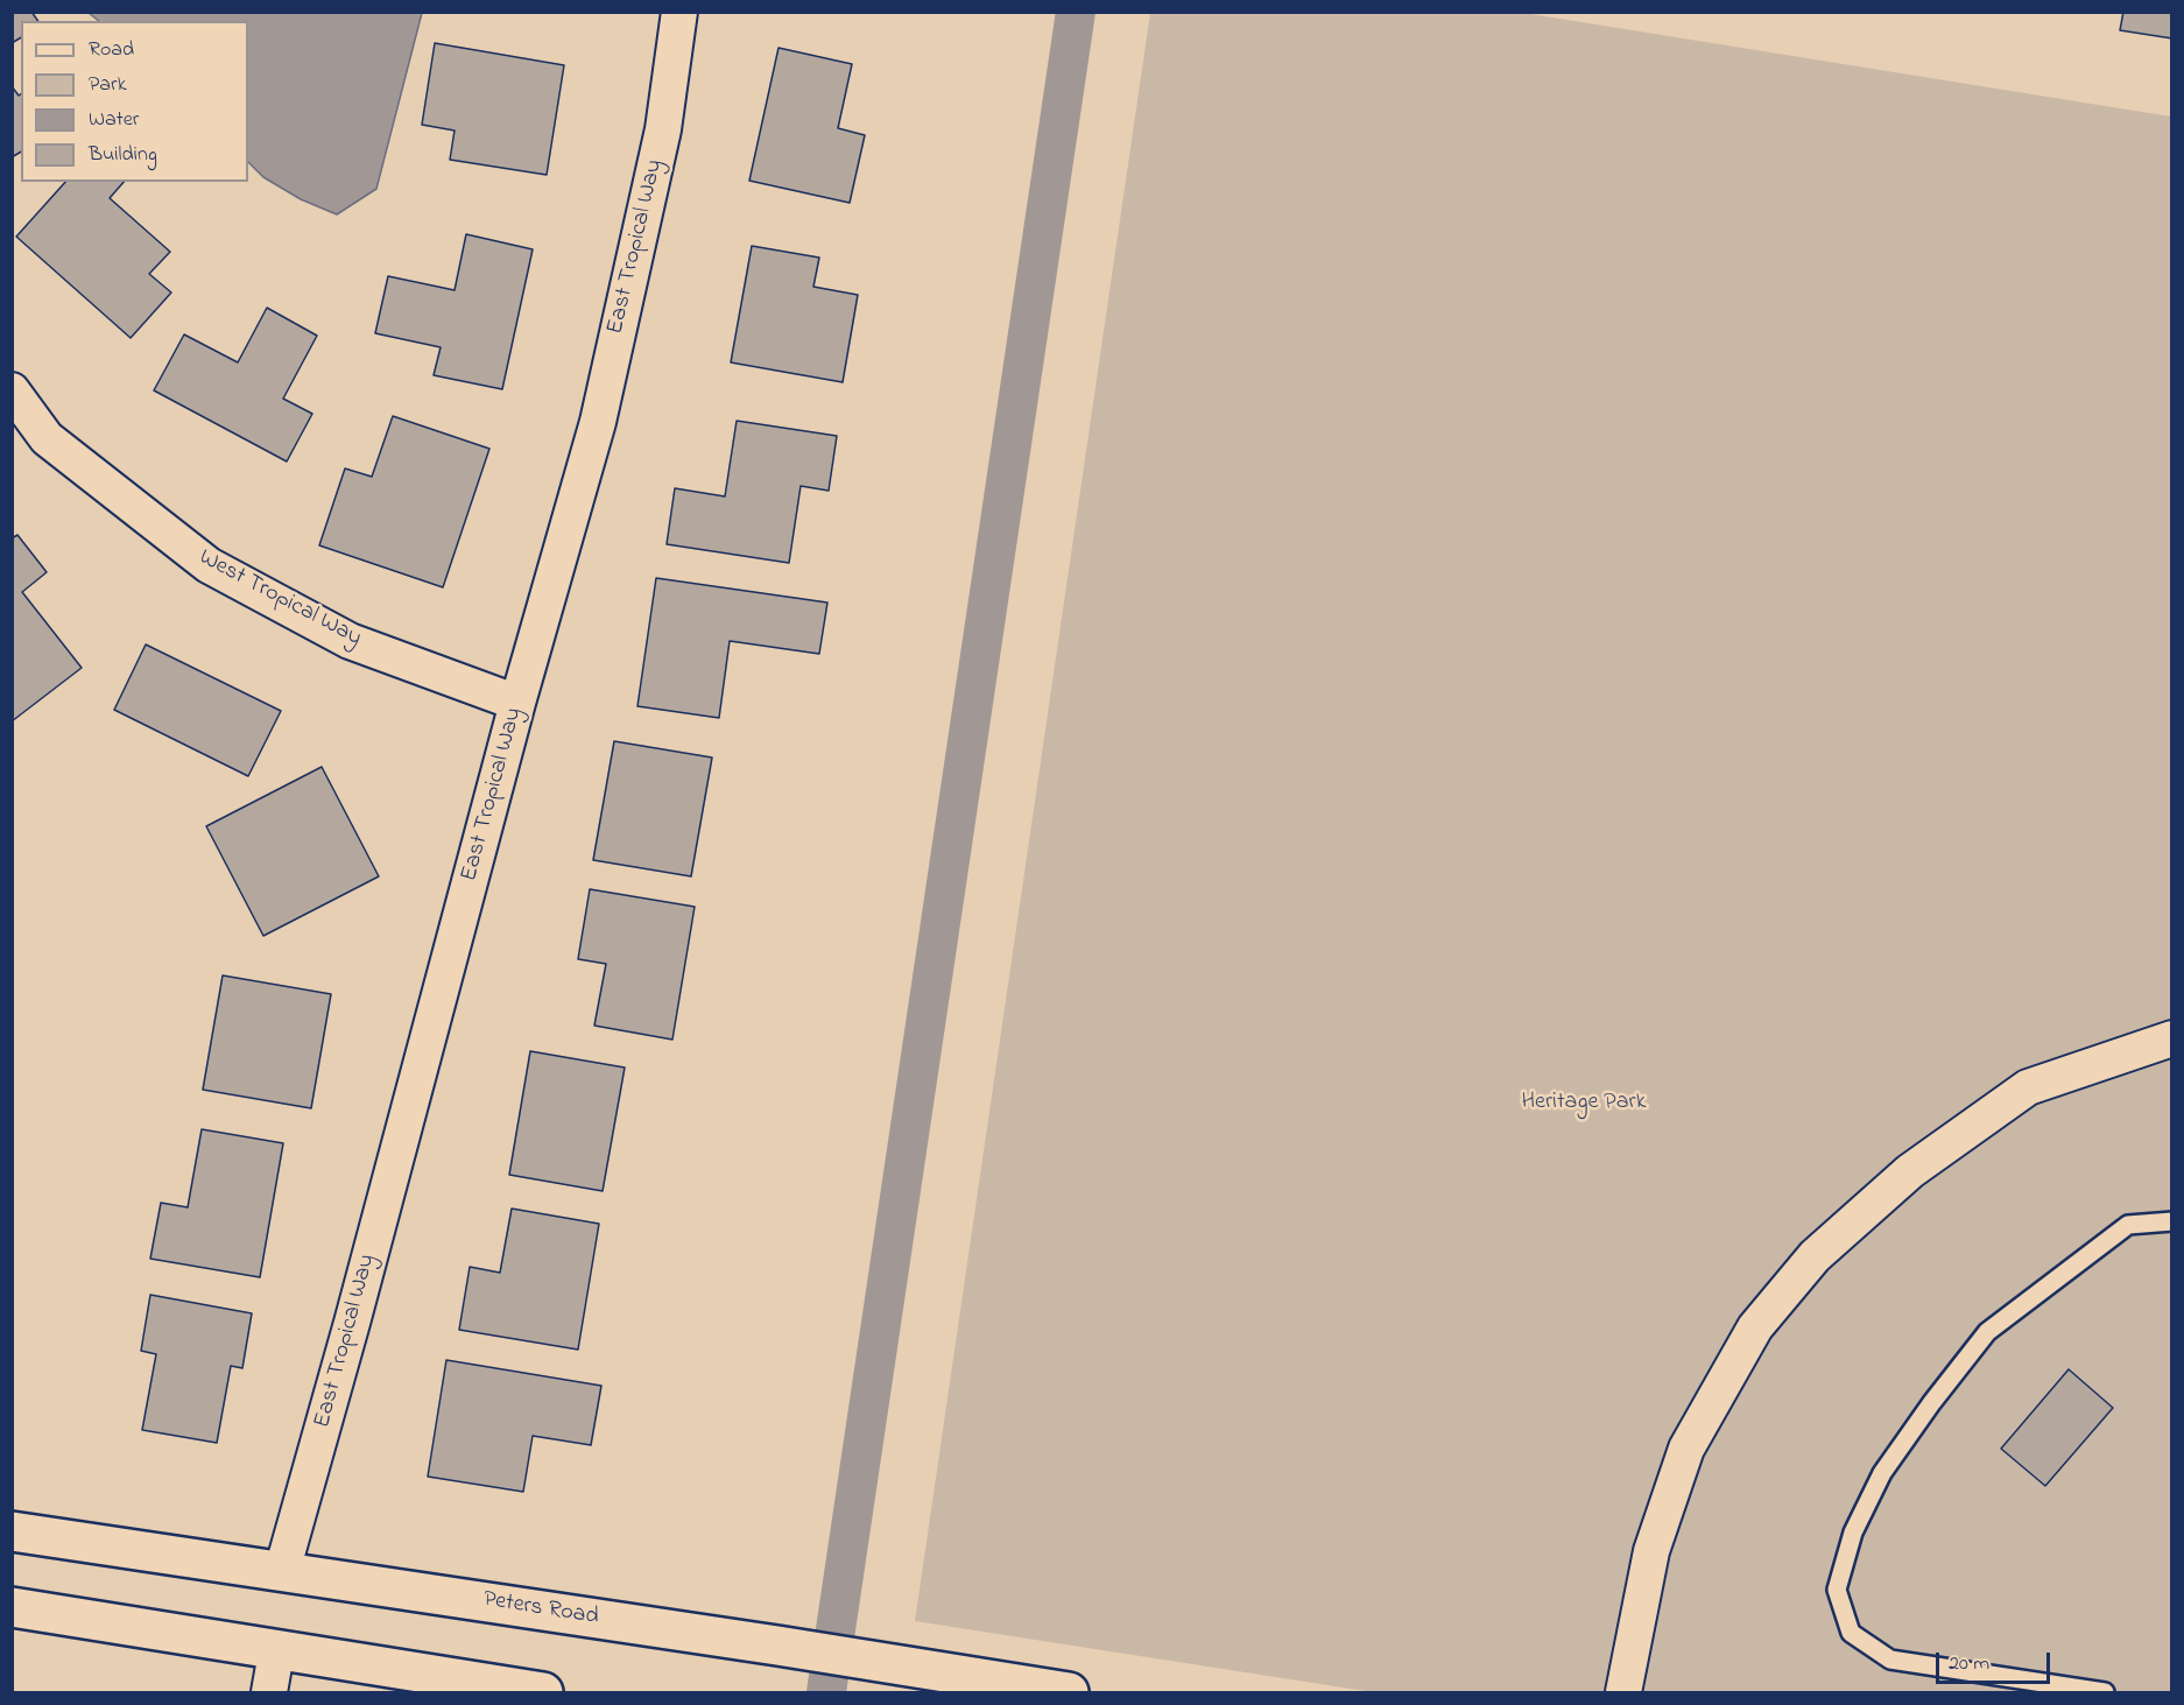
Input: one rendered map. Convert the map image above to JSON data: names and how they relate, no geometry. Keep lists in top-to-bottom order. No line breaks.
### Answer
{"streets":{"main road":["Peters Road"],"street":["East Tropical Way","West Tropical Way"]},"crossings":[["East Tropical Way","West Tropical Way"],["East Tropical Way","Peters Road"]],"parks":["Heritage Park"],"legend":["Road","Park","Water","Building"],"scale_bar":"20 m"}
